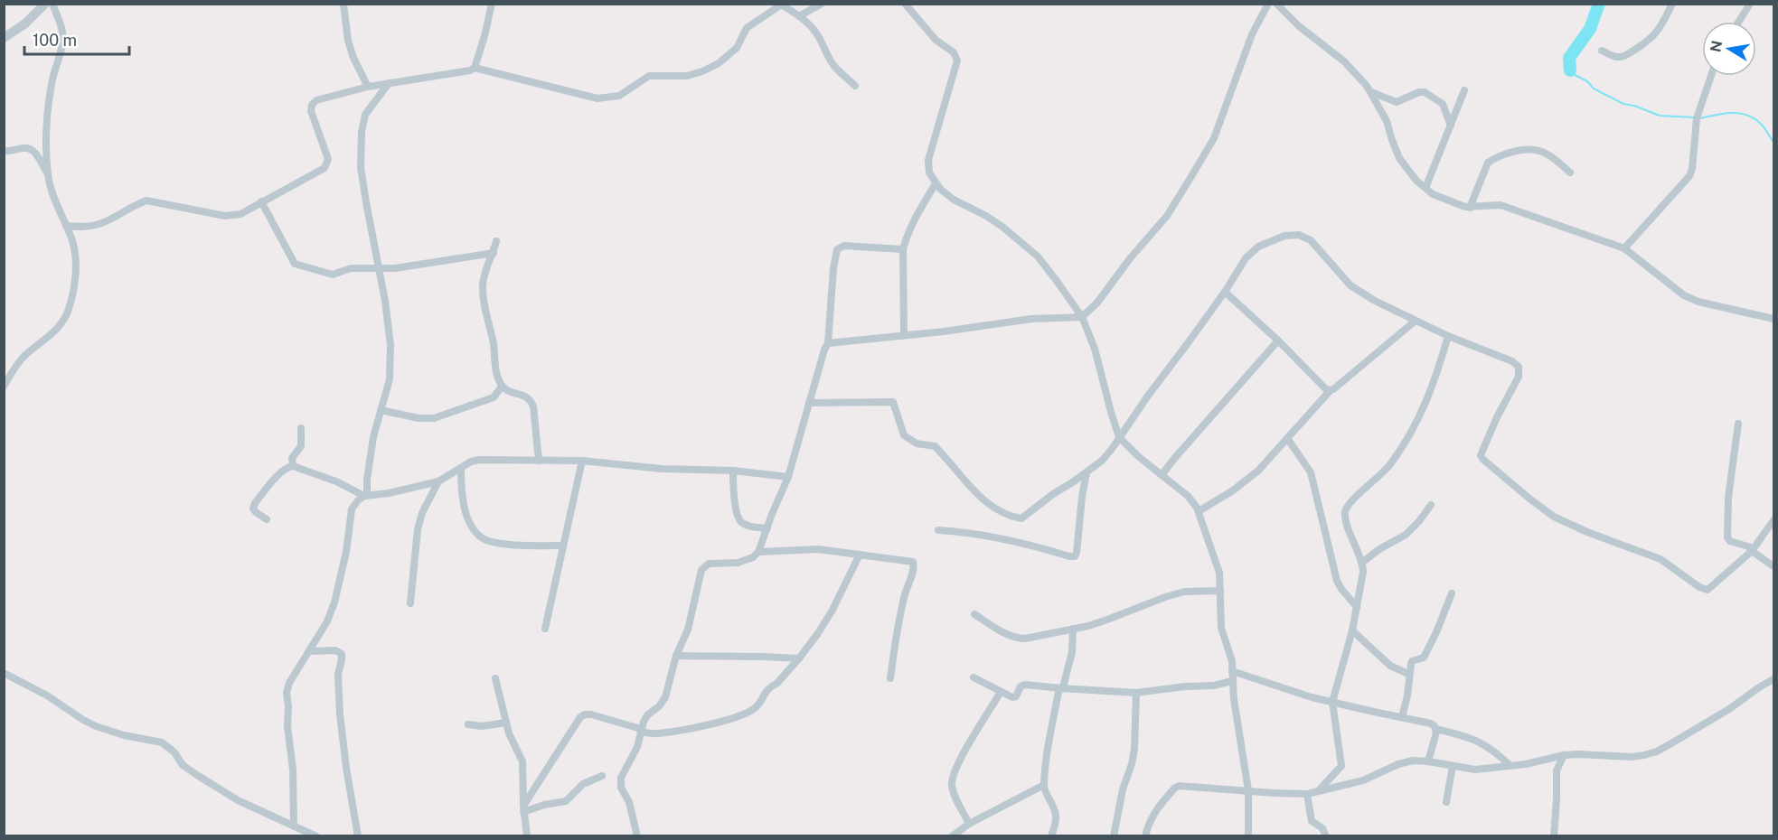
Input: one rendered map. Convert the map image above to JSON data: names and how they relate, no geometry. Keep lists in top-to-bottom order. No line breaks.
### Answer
{"scale_bar":"100 m","north":"left"}
